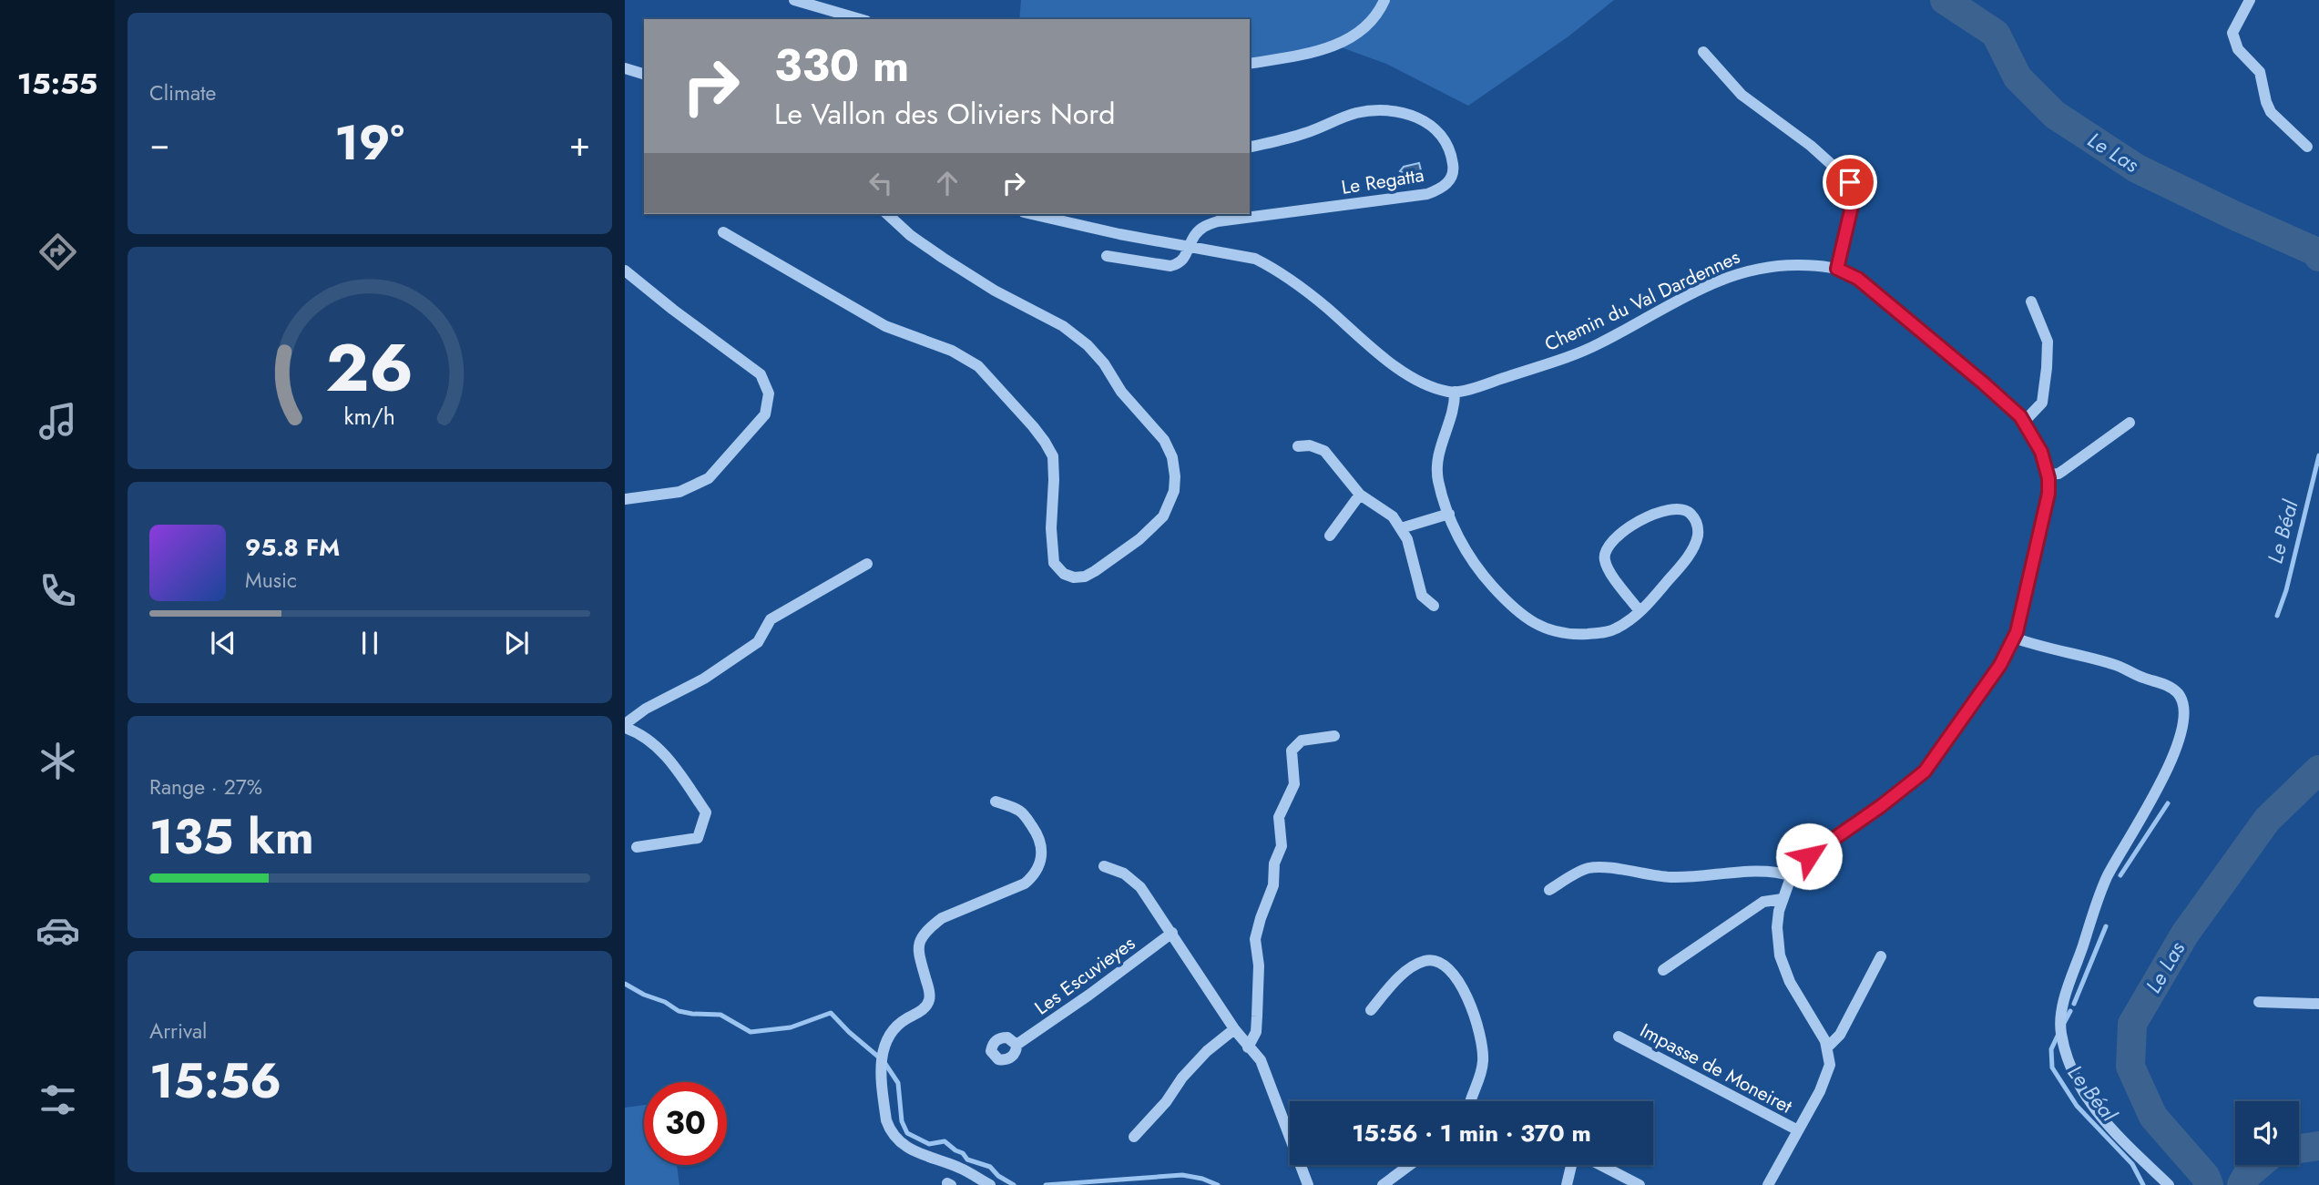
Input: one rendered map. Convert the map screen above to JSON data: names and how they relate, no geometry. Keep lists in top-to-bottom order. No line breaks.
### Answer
{"streets":{"street":["Le Regatta","Chemin du Val Dardennes","Les Escuvieyes","Impasse de Moneiret"]},"water":["Le Las","Le Béal"],"page":{"tabs":"15:55","tile":["Climate",["Range · 27%","135 km"],["Arrival","15:56"]],"turn":["330 m","Le Vallon des Oliviers Nord"],"heat":["−","19°","+"],"song":["95.8 FM","Music"],"limit":"30","trip":"15:56 · 1 min · 370 m","gauge":["26","km/h"]}}
